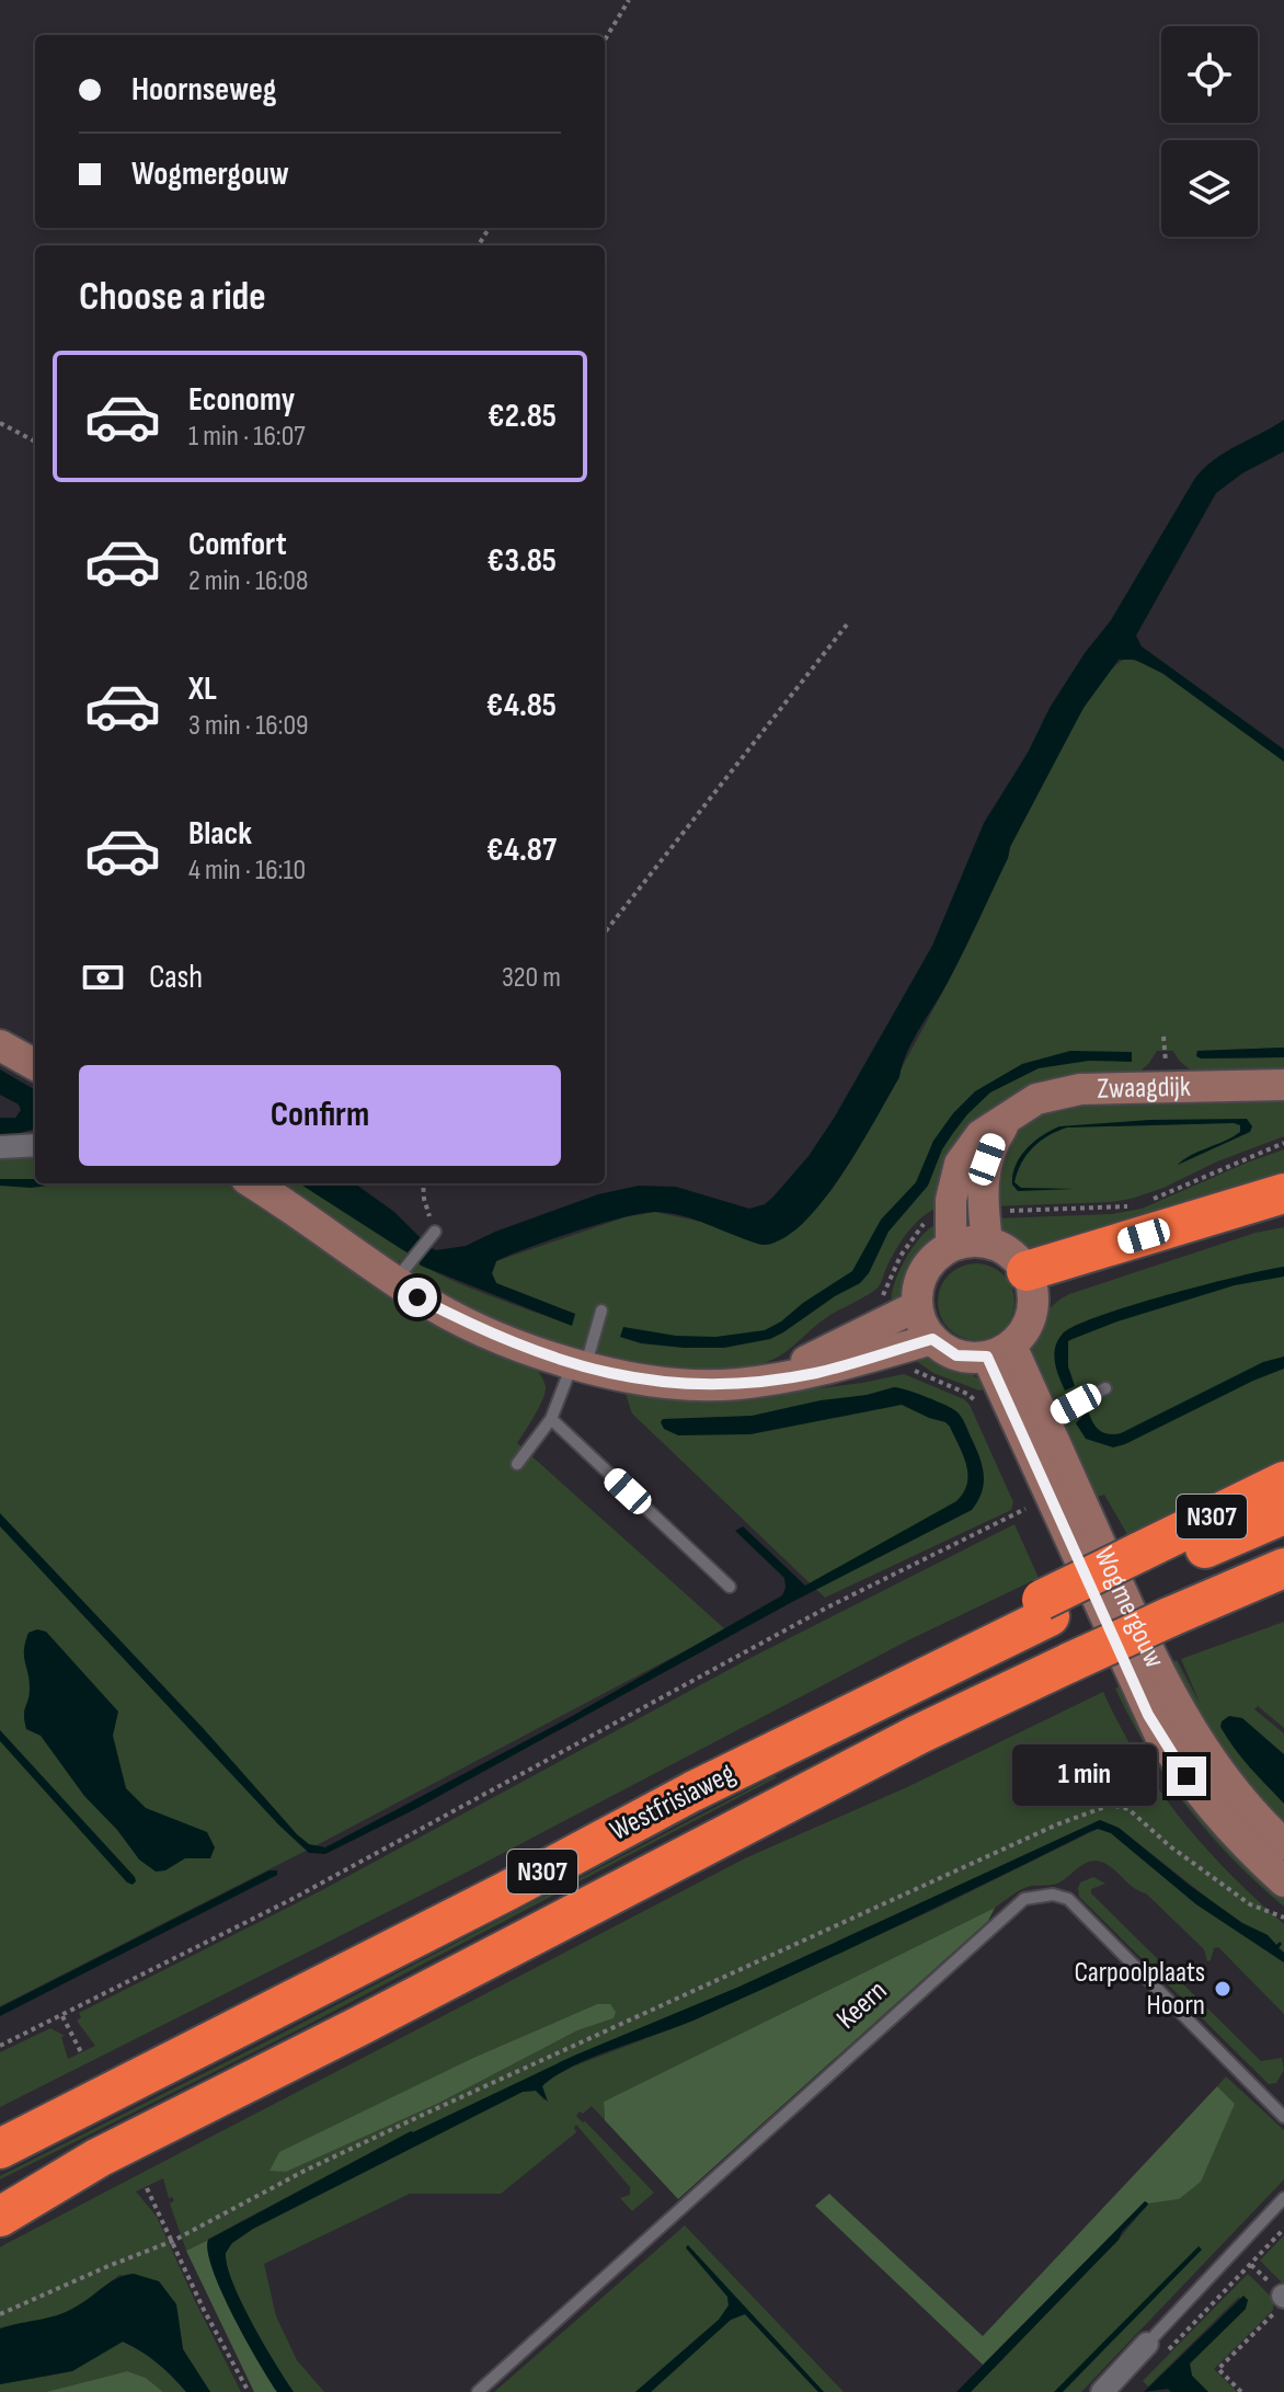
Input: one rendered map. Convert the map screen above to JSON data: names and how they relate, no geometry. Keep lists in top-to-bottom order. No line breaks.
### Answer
{"streets":{"highway":["N307","Westfrisiaweg"],"street":["Zwaagdijk","Wogmergouw"],"lane":["Keern"]},"crossings":[["Zwaagdijk","Wogmergouw"],["N307","Westfrisiaweg"]],"places":["Carpoolplaats Hoorn"],"page":{"banner":["Hoornseweg","Wogmergouw"],"heading":"Choose a ride","list":[{"name":"Economy","note":"1 min · 16:07","value":"€2.85"},{"name":"Comfort","note":"2 min · 16:08","value":"€3.85"},{"name":"XL","note":"3 min · 16:09","value":"€4.85"},{"name":"Black","note":"4 min · 16:10","value":"€4.87"}],"pay":["Cash","320 m"],"buttons":"Confirm","bubble":"1 min"}}
